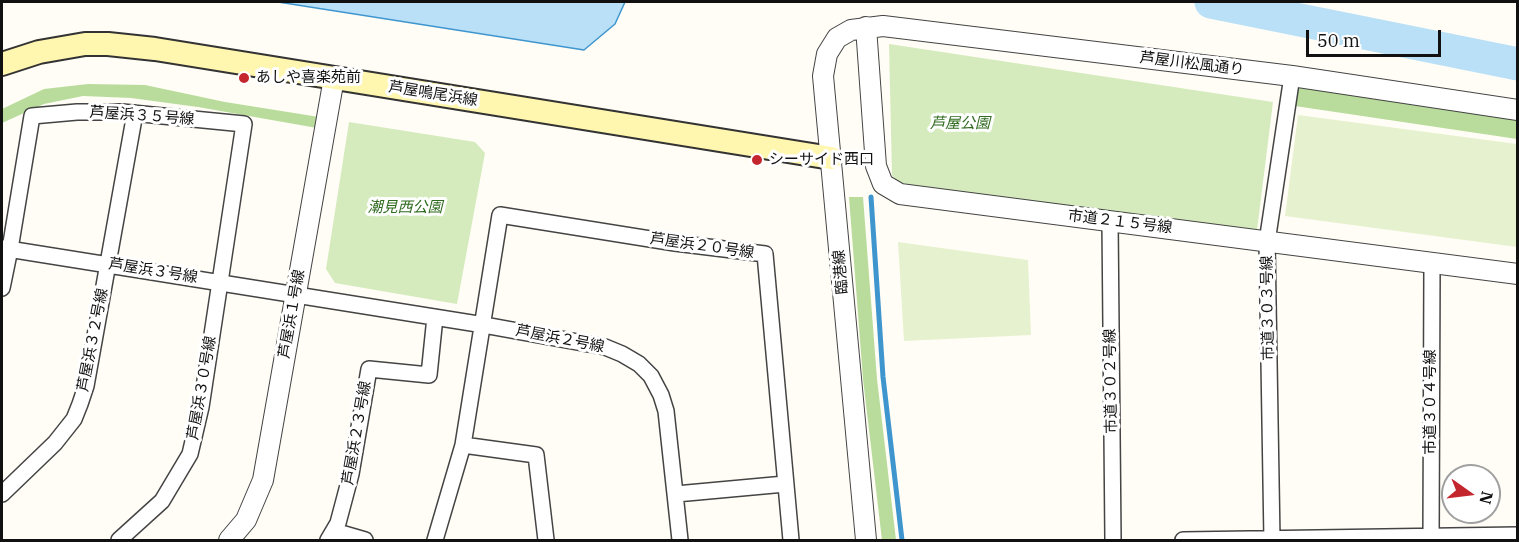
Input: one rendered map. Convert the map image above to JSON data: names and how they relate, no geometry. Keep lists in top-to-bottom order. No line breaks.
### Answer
{"streets":{"main road":["芦屋鳴尾浜線"],"street":["芦屋川松風通り","芦屋浜３５号線","市道２１５号線","芦屋浜２０号線","芦屋浜３号線","臨港線","市道３０３号線","芦屋浜１号線","芦屋浜２号線","芦屋浜３２号線","市道３０２号線","芦屋浜３０号線","市道３０４号線","芦屋浜２３号線"]},"crossings":[["芦屋川松風通り","市道２１５号線"],["芦屋川松風通り","臨港線"],["芦屋川松風通り","市道３０３号線"],["芦屋鳴尾浜線","臨港線"],["芦屋鳴尾浜線","芦屋浜１号線"],["芦屋浜３５号線","芦屋浜３号線"],["芦屋浜３５号線","芦屋浜３２号線"],["芦屋浜３５号線","芦屋浜３０号線"],["市道２１５号線","臨港線"],["市道２１５号線","市道３０３号線"],["市道２１５号線","市道３０２号線"],["市道２１５号線","市道３０４号線"],["芦屋浜２０号線","芦屋浜２号線"],["芦屋浜３号線","芦屋浜１号線"],["芦屋浜３号線","芦屋浜２号線"],["芦屋浜３号線","芦屋浜３２号線"],["芦屋浜３号線","芦屋浜３０号線"],["芦屋浜１号線","芦屋浜２号線"],["芦屋浜２号線","芦屋浜２３号線"]],"parks":["芦屋公園","潮見西公園"],"places":["あしや喜楽苑前","シーサイド西口"],"scale_bar":"50 m","north":"right"}
